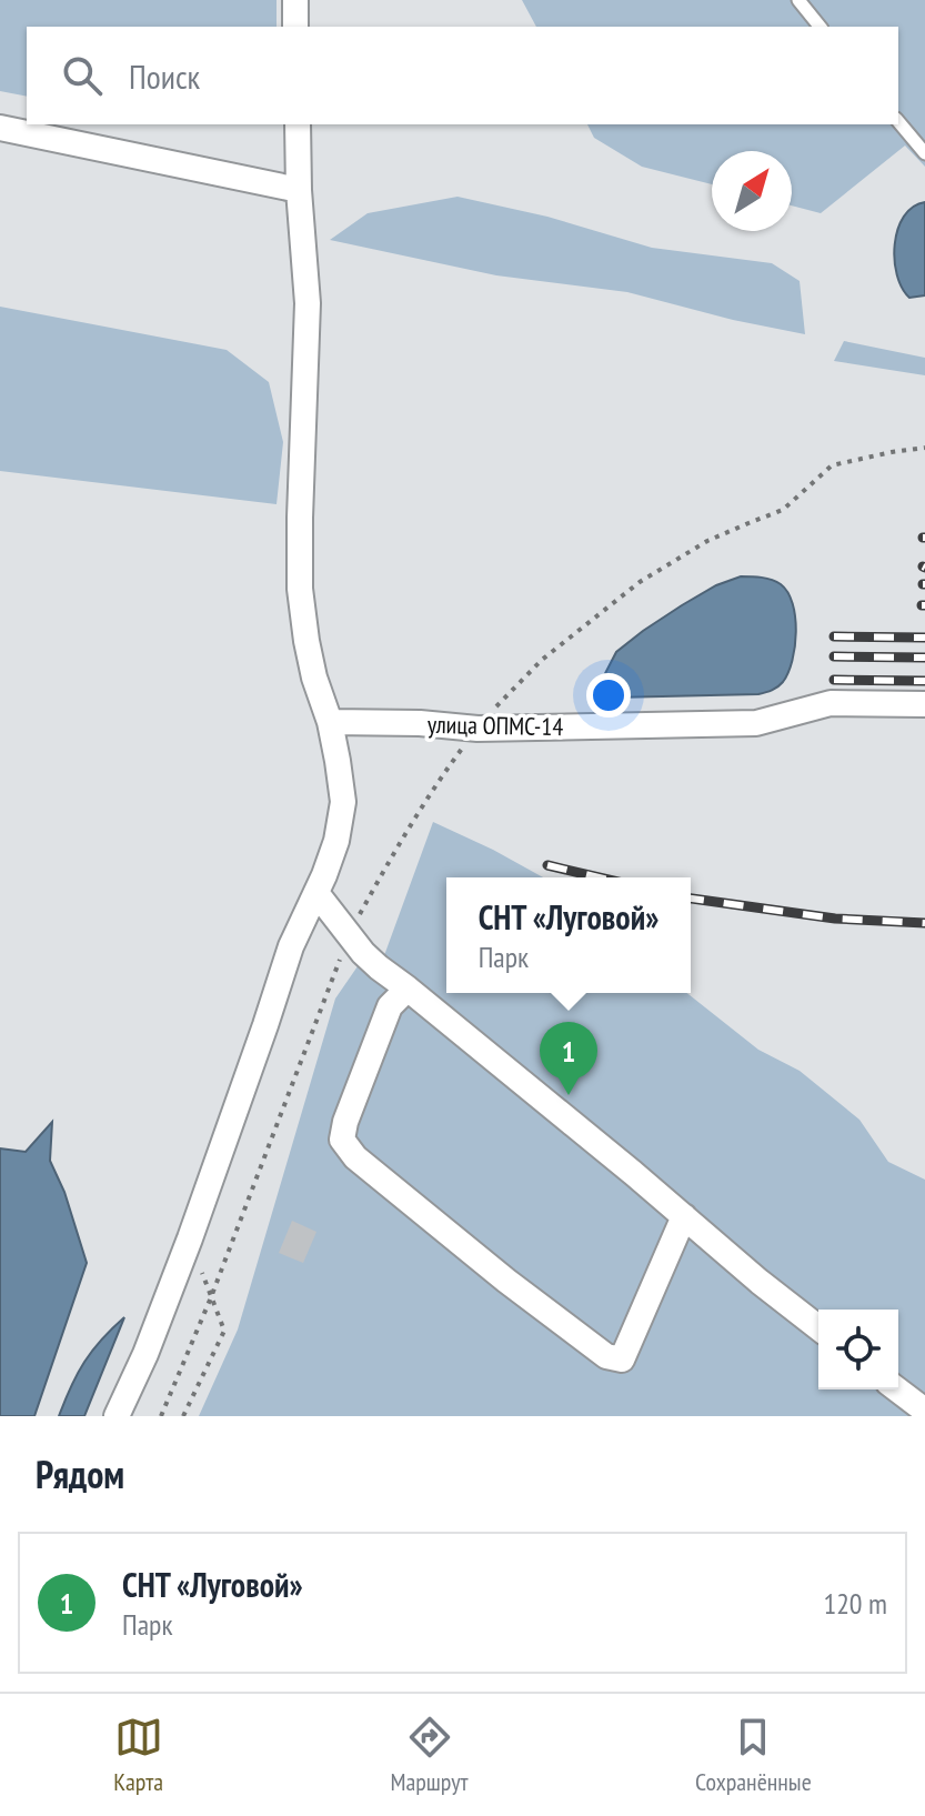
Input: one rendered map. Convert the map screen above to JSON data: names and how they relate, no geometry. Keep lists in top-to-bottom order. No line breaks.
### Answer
{"streets":{"street":["улица ОПМС-14"]},"north":"top right","page":{"search":"Поиск","popup":["СНТ «Луговой»","Парк"],"pins":"1","heading":"Рядом","list":[{"mark":"1","name":"СНТ «Луговой»","note":"Парк","value":"120 m"}],"nav":["Карта","Маршрут","Сохранённые"]}}
